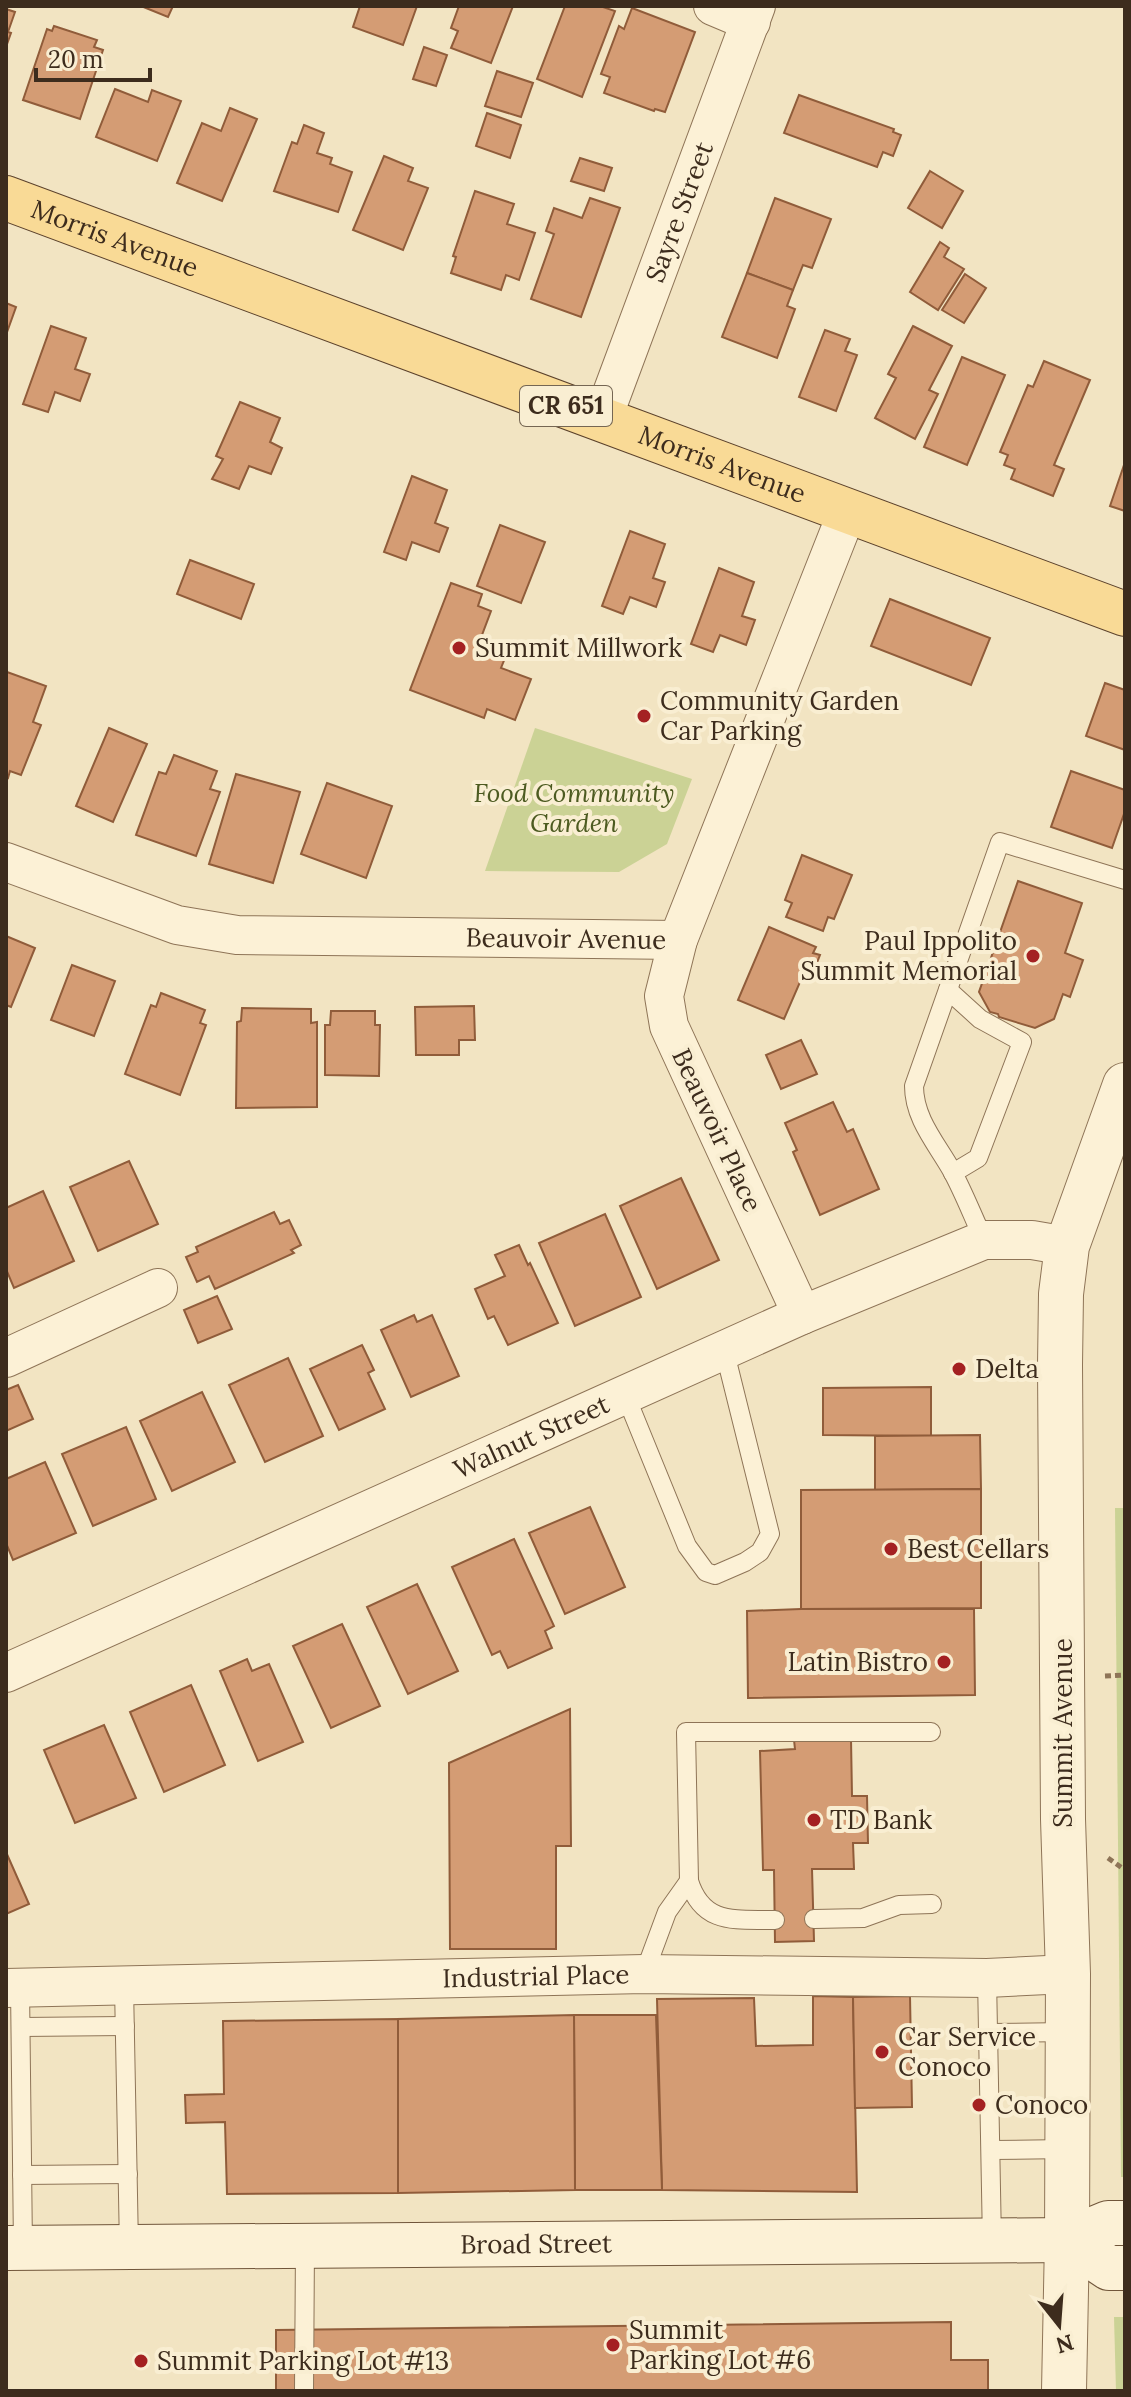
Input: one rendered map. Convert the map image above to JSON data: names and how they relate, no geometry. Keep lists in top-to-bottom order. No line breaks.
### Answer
{"streets":{"main road":["Morris Avenue","CR 651"],"street":["Sayre Street","Beauvoir Avenue","Beauvoir Place","Walnut Street","Summit Avenue","Industrial Place","Broad Street"]},"crossings":[["Sayre Street","Morris Avenue"],["Morris Avenue","Beauvoir Avenue"],["Beauvoir Avenue","Beauvoir Place"],["Beauvoir Place","Walnut Street"],["Walnut Street","Summit Avenue"],["Summit Avenue","Industrial Place"],["Summit Avenue","Broad Street"]],"parks":["Food Community Garden"],"places":["Summit Millwork","Community Garden Car Parking","Paul Ippolito Summit Memorial","Delta","Best Cellars","Latin Bistro","TD Bank","Car Service Conoco","Conoco","Summit Parking Lot #6","Summit Parking Lot #13"],"scale_bar":"20 m","north":"bottom"}
